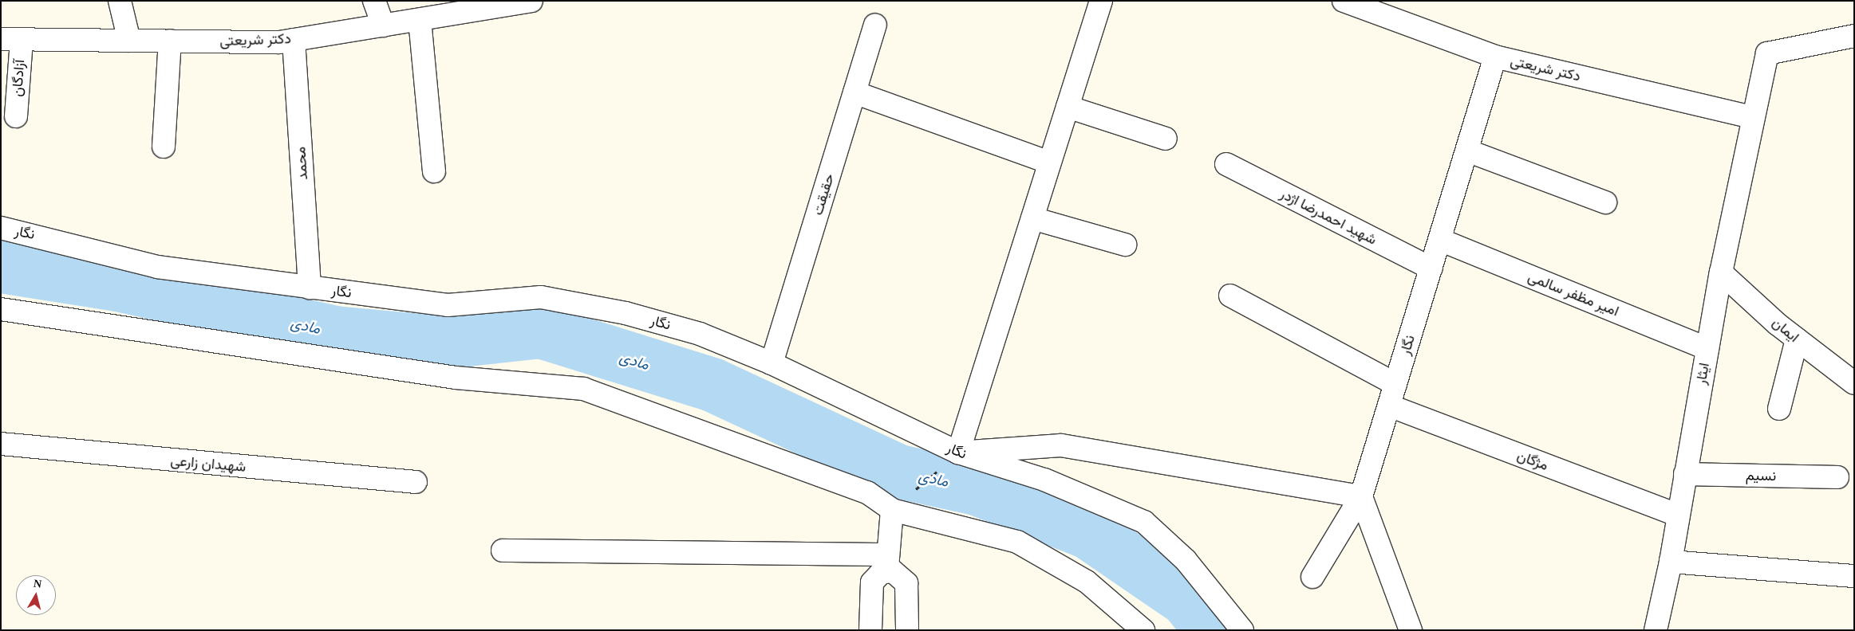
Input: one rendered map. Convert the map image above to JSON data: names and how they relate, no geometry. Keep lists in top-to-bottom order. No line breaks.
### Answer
{"streets":{"street":["دکتر شریعتی","آزادگان","محمد","حقیقت","شهید احمدرضا اژدر","نگار","امیر مظفر سالمی","ایمان","ایثار","مژگان","شهیدان زارعی","نسیم"]},"crossings":[["دکتر شریعتی","آزادگان"],["دکتر شریعتی","محمد"],["دکتر شریعتی","نگار"],["دکتر شریعتی","ایثار"],["محمد","نگار"],["حقیقت","نگار"],["شهید احمدرضا اژدر","نگار"],["نگار","امیر مظفر سالمی"],["نگار","مژگان"],["امیر مظفر سالمی","ایثار"],["ایمان","ایثار"],["ایثار","مژگان"],["ایثار","نسیم"]],"water":["مادی"],"north":"top"}
